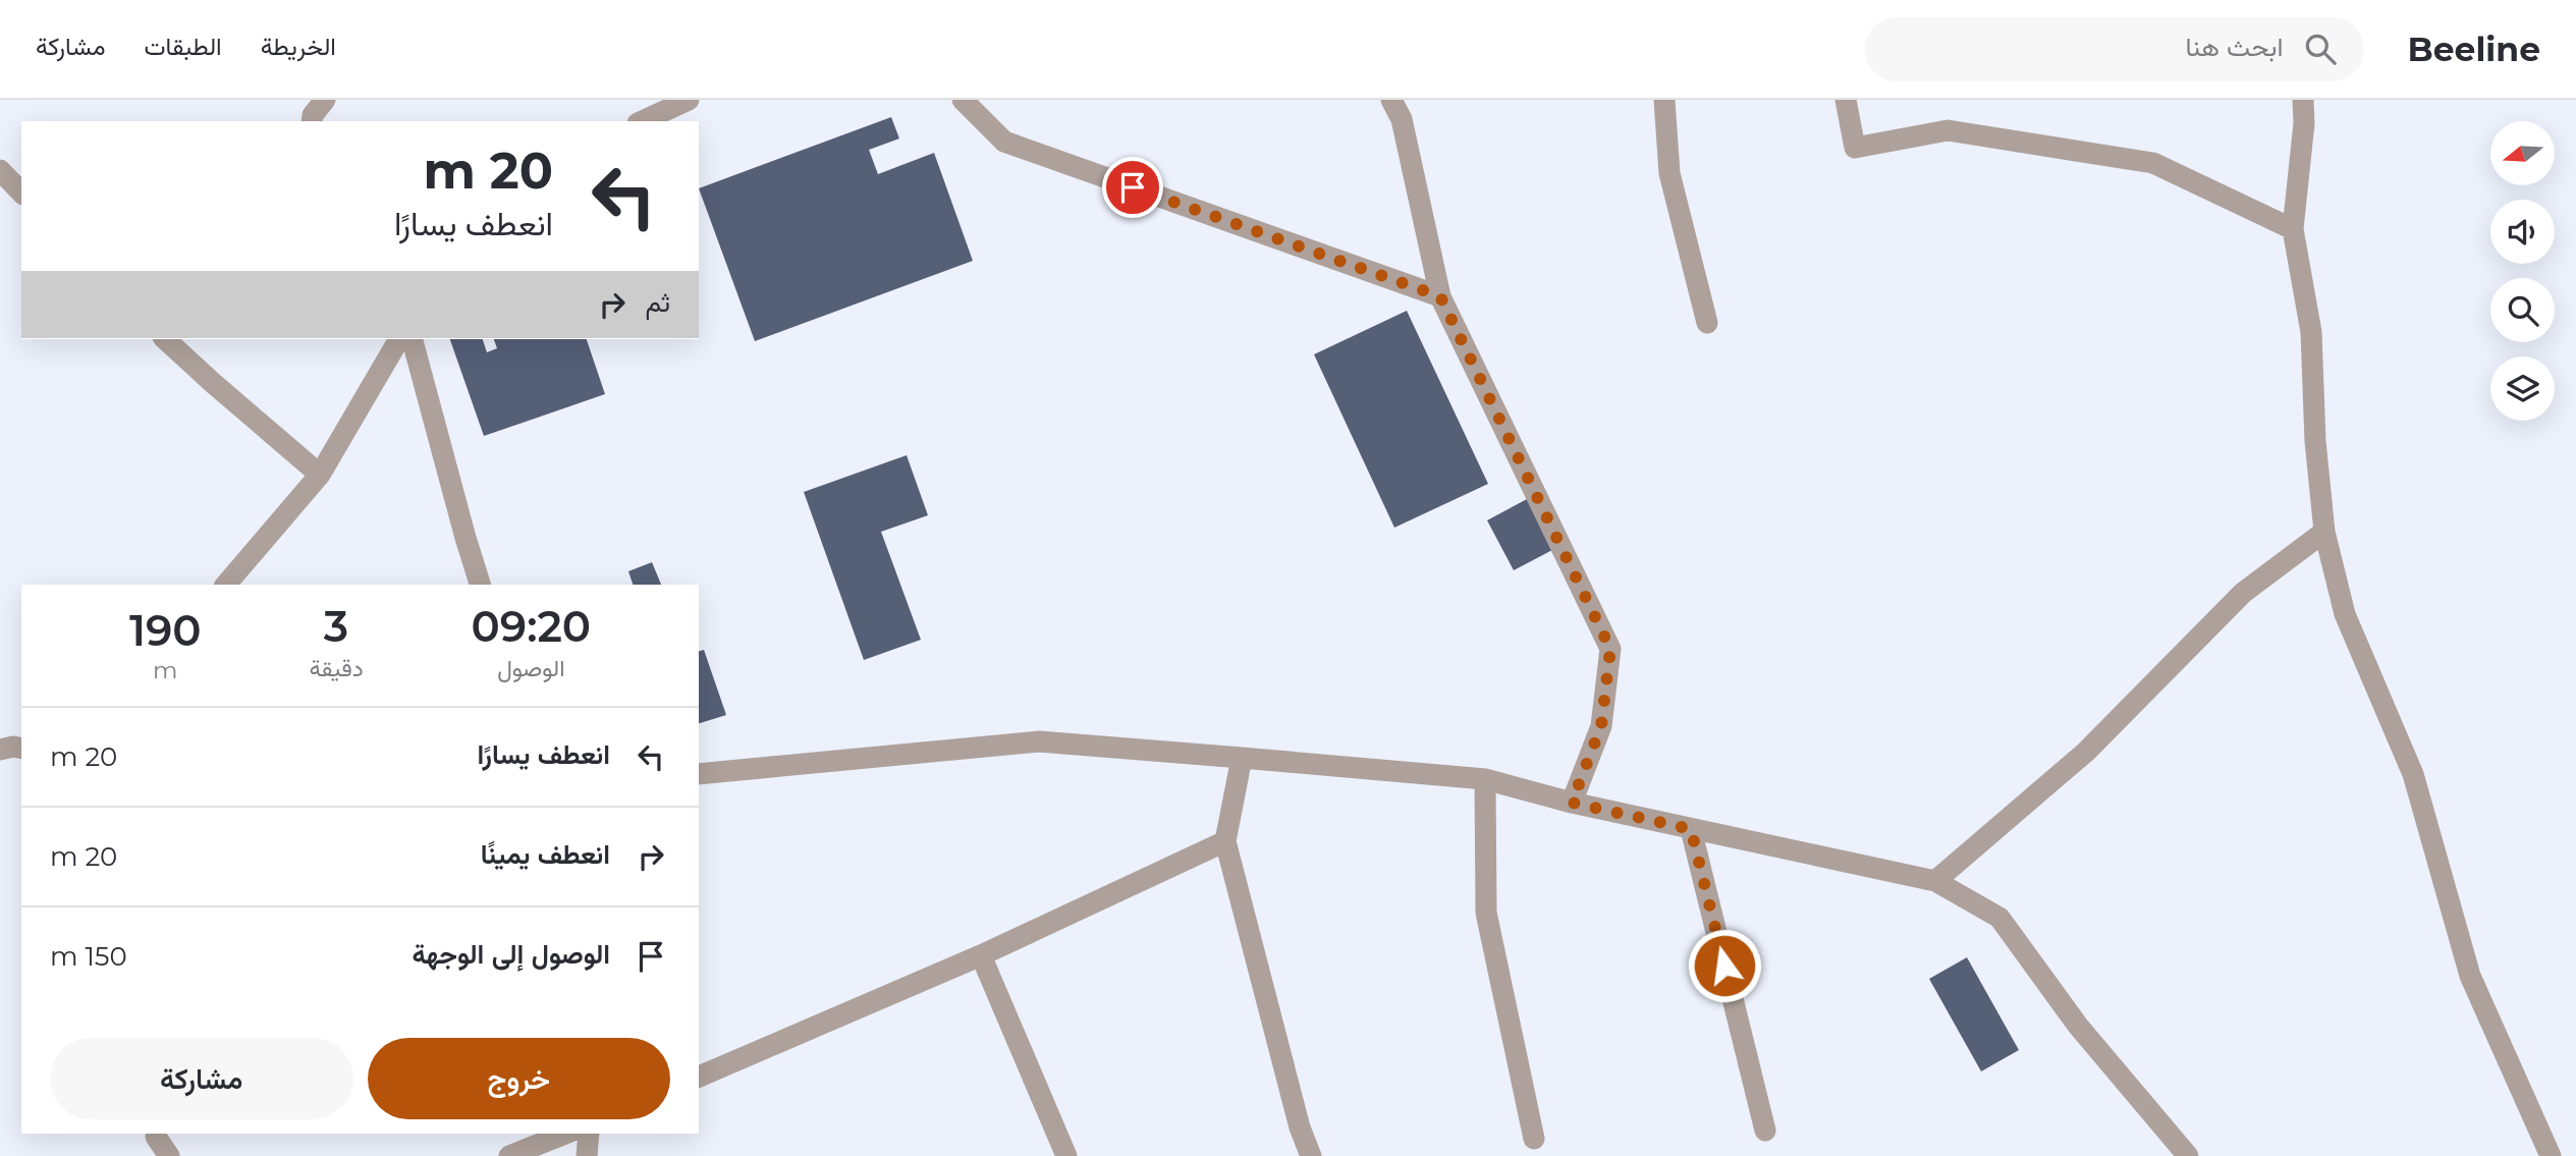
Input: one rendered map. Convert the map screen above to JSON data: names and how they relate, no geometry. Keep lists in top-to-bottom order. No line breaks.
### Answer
{"north":"left","page":{"header":"Beeline","search":"ابحث هنا","nav":["الخريطة","الطبقات","مشاركة"],"turn":["20 m","انعطف يسارًا"],"then":"ثم","eta":["09:20","الوصول","3","دقيقة","190","m"],"list":[{"name":"انعطف يسارًا","value":"20 m"},{"name":"انعطف يمينًا","value":"20 m"},{"name":"الوصول إلى الوجهة","value":"150 m"}],"buttons":["خروج","مشاركة"]}}
